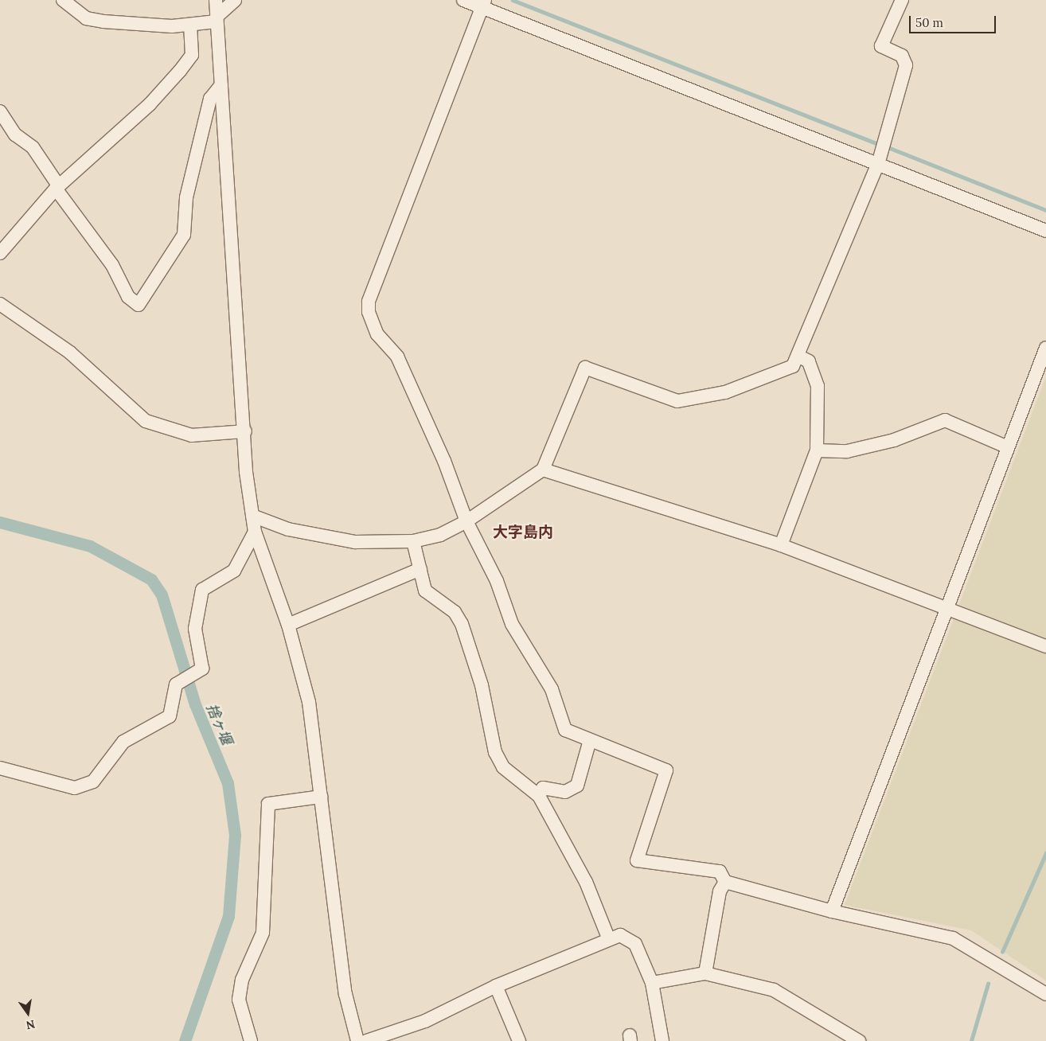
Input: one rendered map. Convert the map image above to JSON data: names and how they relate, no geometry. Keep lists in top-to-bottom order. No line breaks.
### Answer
{"districts":["大字島内"],"water":["捨ヶ堰"],"scale_bar":"50 m","north":"bottom"}
